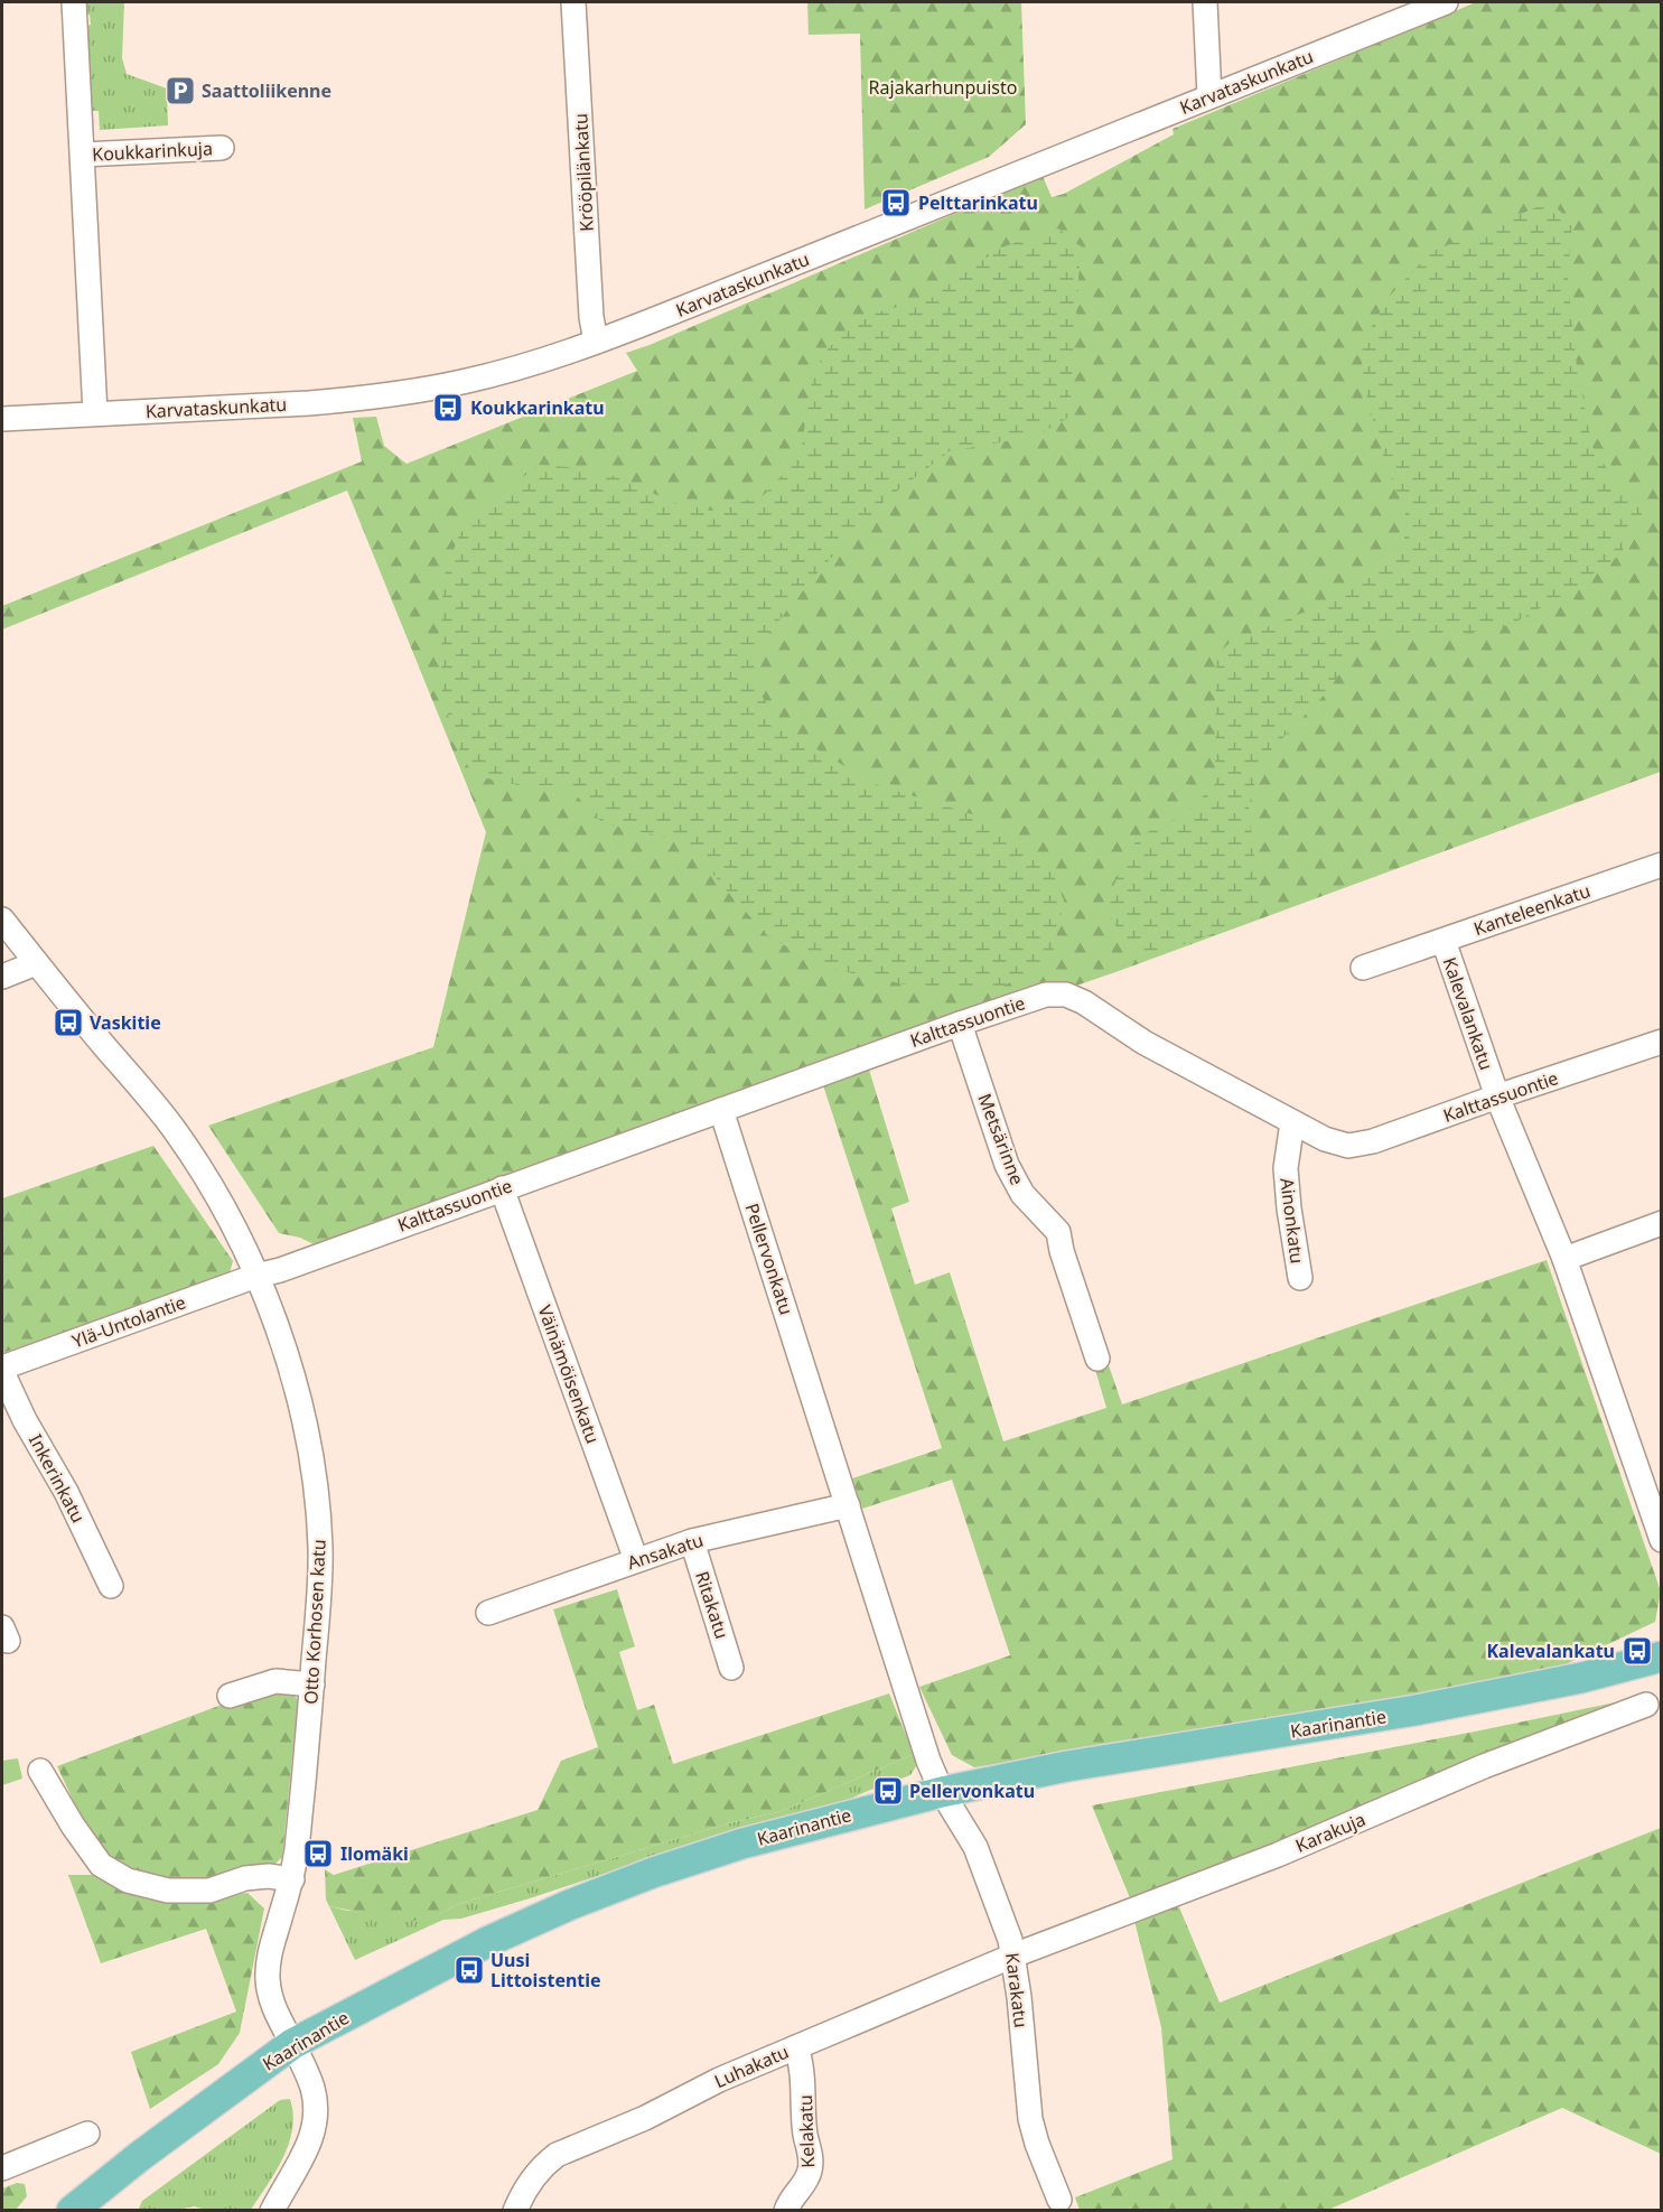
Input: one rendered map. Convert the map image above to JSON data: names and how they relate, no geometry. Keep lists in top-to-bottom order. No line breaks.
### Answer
{"streets":{"main road":["Kaarinantie"],"street":["Karvataskunkatu","Koukkarinkuja","Krööpilänkatu","Kanteleenkatu","Kalevalankatu","Kalttassuontie","Metsärinne","Ainonkatu","Pellervonkatu","Ylä-Untolantie","Väinämöisenkatu","Inkerinkatu","Ansakatu","Ritakatu","Otto Korhosen katu","Karakuja","Karakatu","Luhakatu","Kelakatu"]},"crossings":[["Karvataskunkatu","Krööpilänkatu"],["Kanteleenkatu","Kalevalankatu"],["Kalevalankatu","Kalttassuontie"],["Kalttassuontie","Metsärinne"],["Kalttassuontie","Ainonkatu"],["Kalttassuontie","Pellervonkatu"],["Kalttassuontie","Ylä-Untolantie"],["Kalttassuontie","Väinämöisenkatu"],["Kalttassuontie","Otto Korhosen katu"],["Pellervonkatu","Ansakatu"],["Pellervonkatu","Kaarinantie"],["Pellervonkatu","Karakatu"],["Ylä-Untolantie","Inkerinkatu"],["Ylä-Untolantie","Otto Korhosen katu"],["Väinämöisenkatu","Ansakatu"],["Ansakatu","Ritakatu"],["Otto Korhosen katu","Kaarinantie"],["Kaarinantie","Karakatu"],["Karakuja","Karakatu"],["Karakuja","Luhakatu"],["Karakatu","Luhakatu"],["Luhakatu","Kelakatu"]],"parks":["Rajakarhunpuisto"],"places":{"parking":["Saattoliikenne"],"bus stop":["Pelttarinkatu","Koukkarinkatu","Vaskitie","Kalevalankatu","Pellervonkatu","Ilomäki","Uusi Littoistentie"]}}
